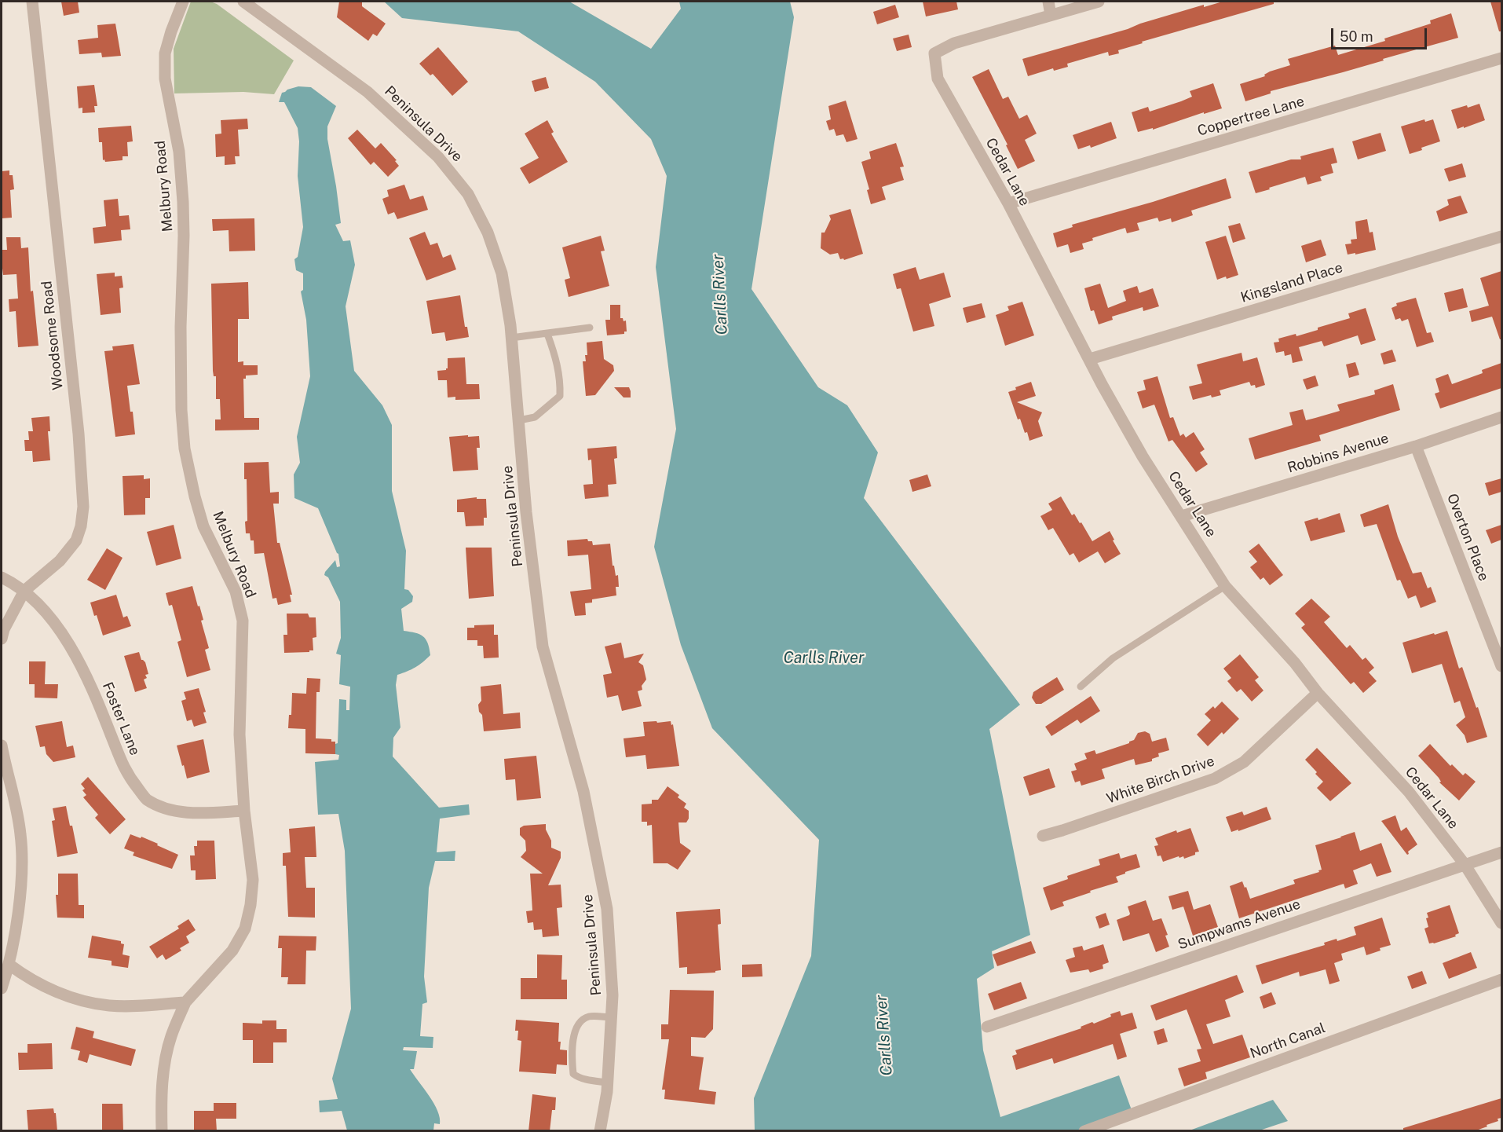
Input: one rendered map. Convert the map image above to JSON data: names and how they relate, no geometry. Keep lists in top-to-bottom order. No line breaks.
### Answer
{"streets":{"street":["Coppertree Lane","Peninsula Drive","Cedar Lane","Melbury Road","Kingsland Place","Woodsome Road","Robbins Avenue","Overton Place","Foster Lane","White Birch Drive","Sumpwams Avenue","North Canal"]},"crossings":[["Coppertree Lane","Cedar Lane"],["Cedar Lane","Kingsland Place"],["Cedar Lane","Robbins Avenue"],["Cedar Lane","White Birch Drive"],["Cedar Lane","Sumpwams Avenue"],["Melbury Road","Foster Lane"],["Woodsome Road","Foster Lane"],["Robbins Avenue","Overton Place"]],"water":["Carlls River"],"scale_bar":"50 m"}
